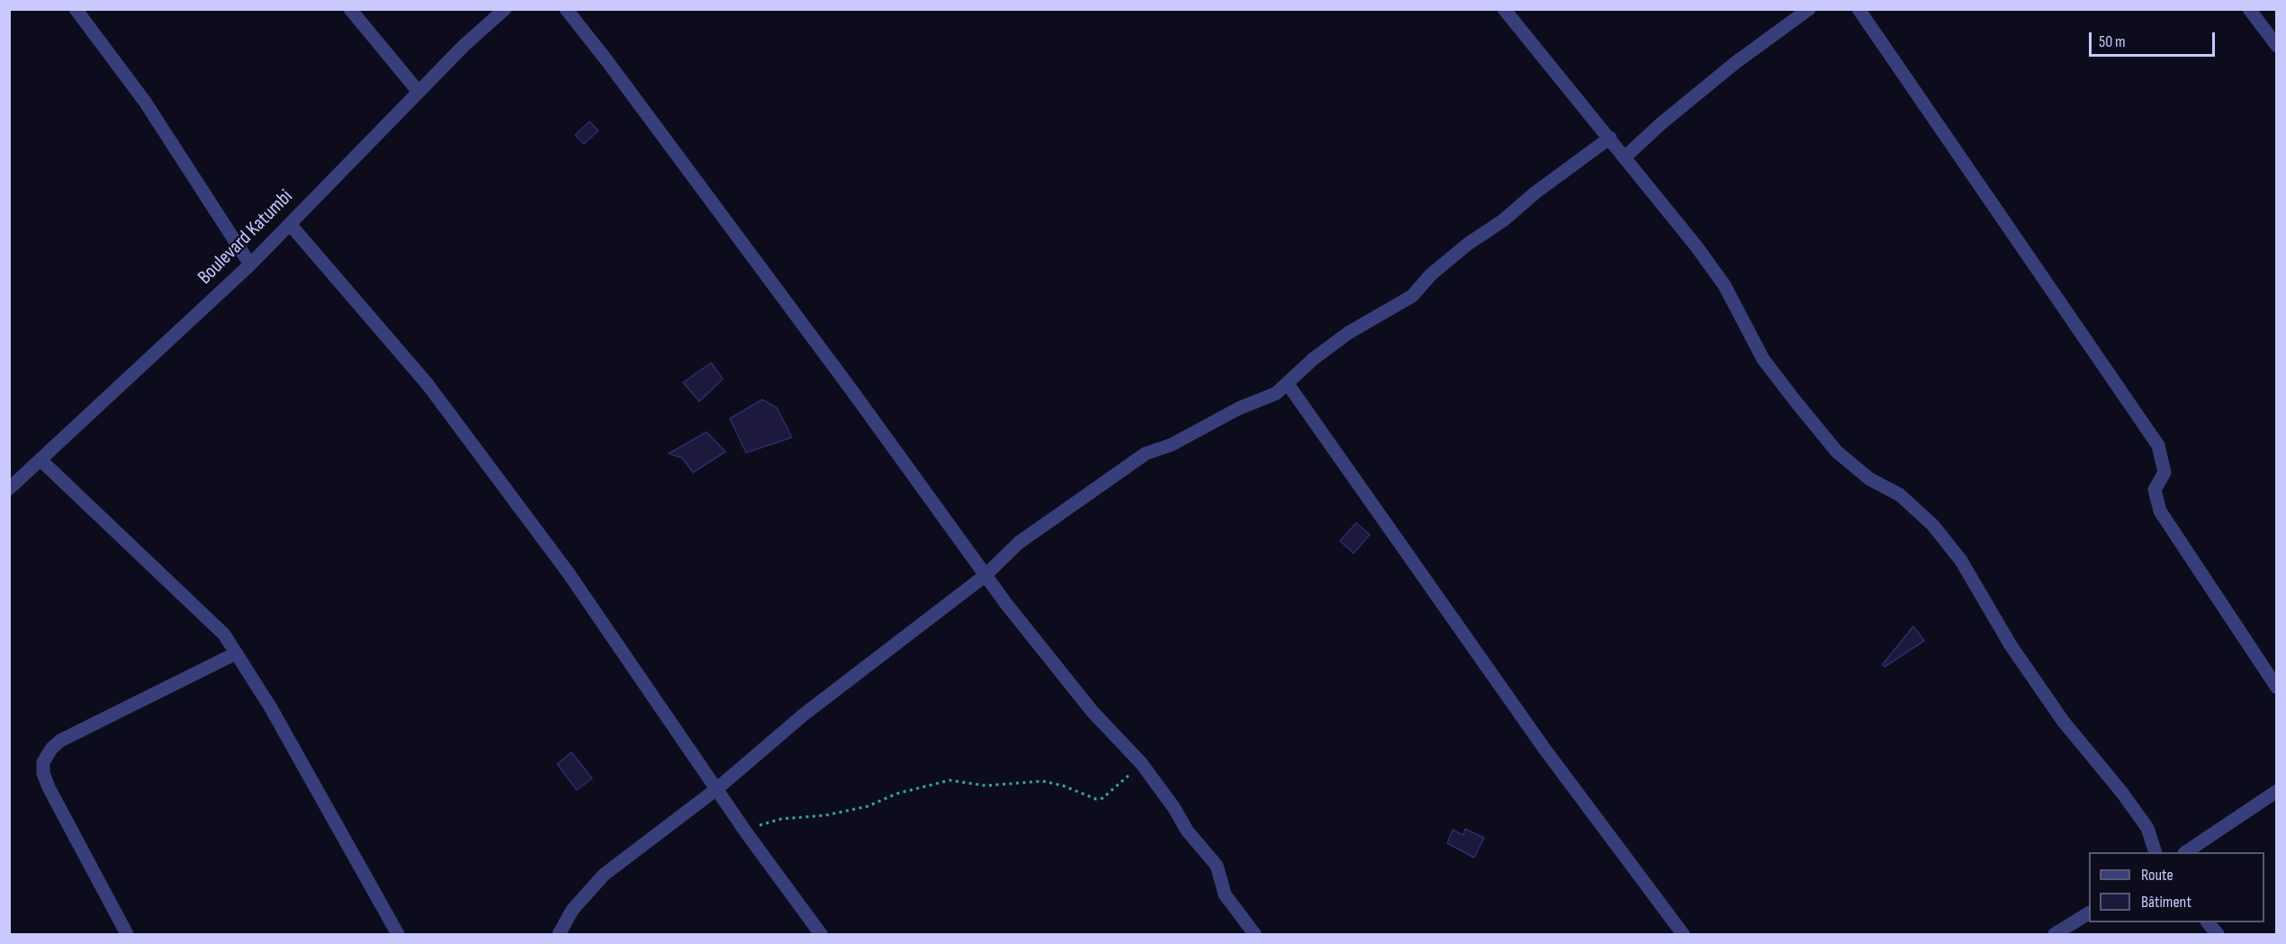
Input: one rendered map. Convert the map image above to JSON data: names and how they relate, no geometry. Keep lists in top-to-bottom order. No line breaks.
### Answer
{"streets":{"street":["Boulevard Katumbi"]},"legend":["Route","Bâtiment"],"scale_bar":"50 m"}
